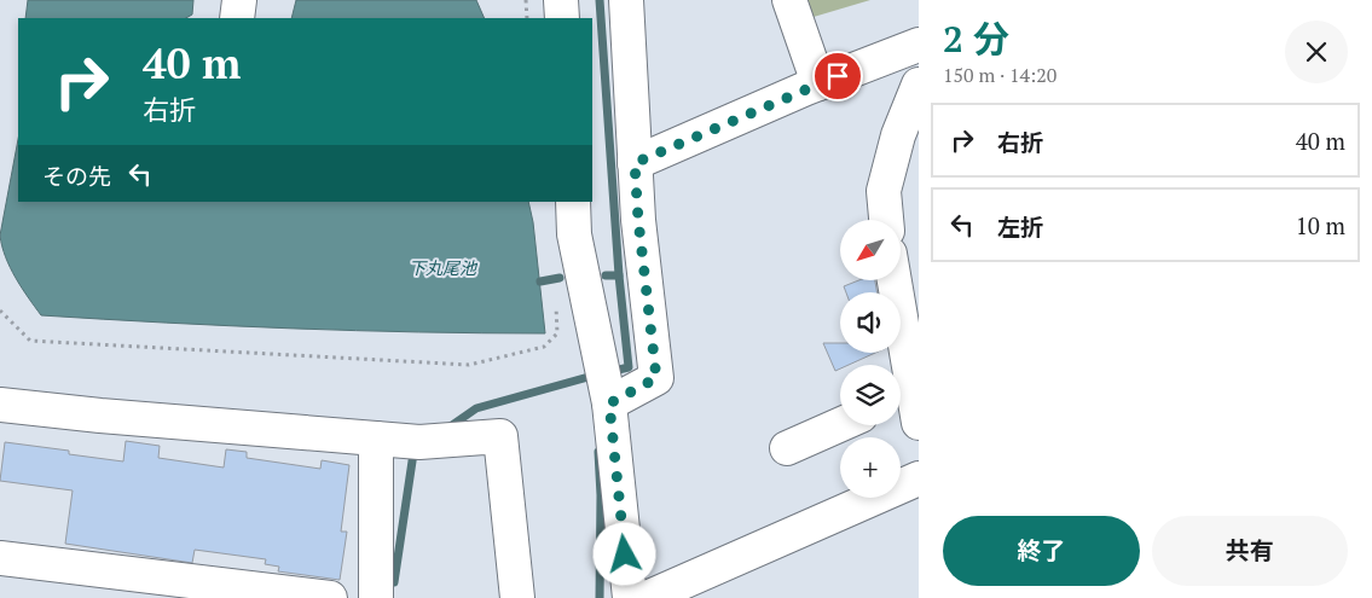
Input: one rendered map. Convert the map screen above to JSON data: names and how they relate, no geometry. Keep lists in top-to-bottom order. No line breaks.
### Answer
{"water":["下丸尾池"],"north":"bottom left","page":{"heading":["2 分","150 m · 14:20"],"turn":["40 m","右折"],"list":[{"name":"右折","value":"40 m"},{"name":"左折","value":"10 m"}],"then":"その先","map_buttons":"+","buttons":["終了","共有"]}}
